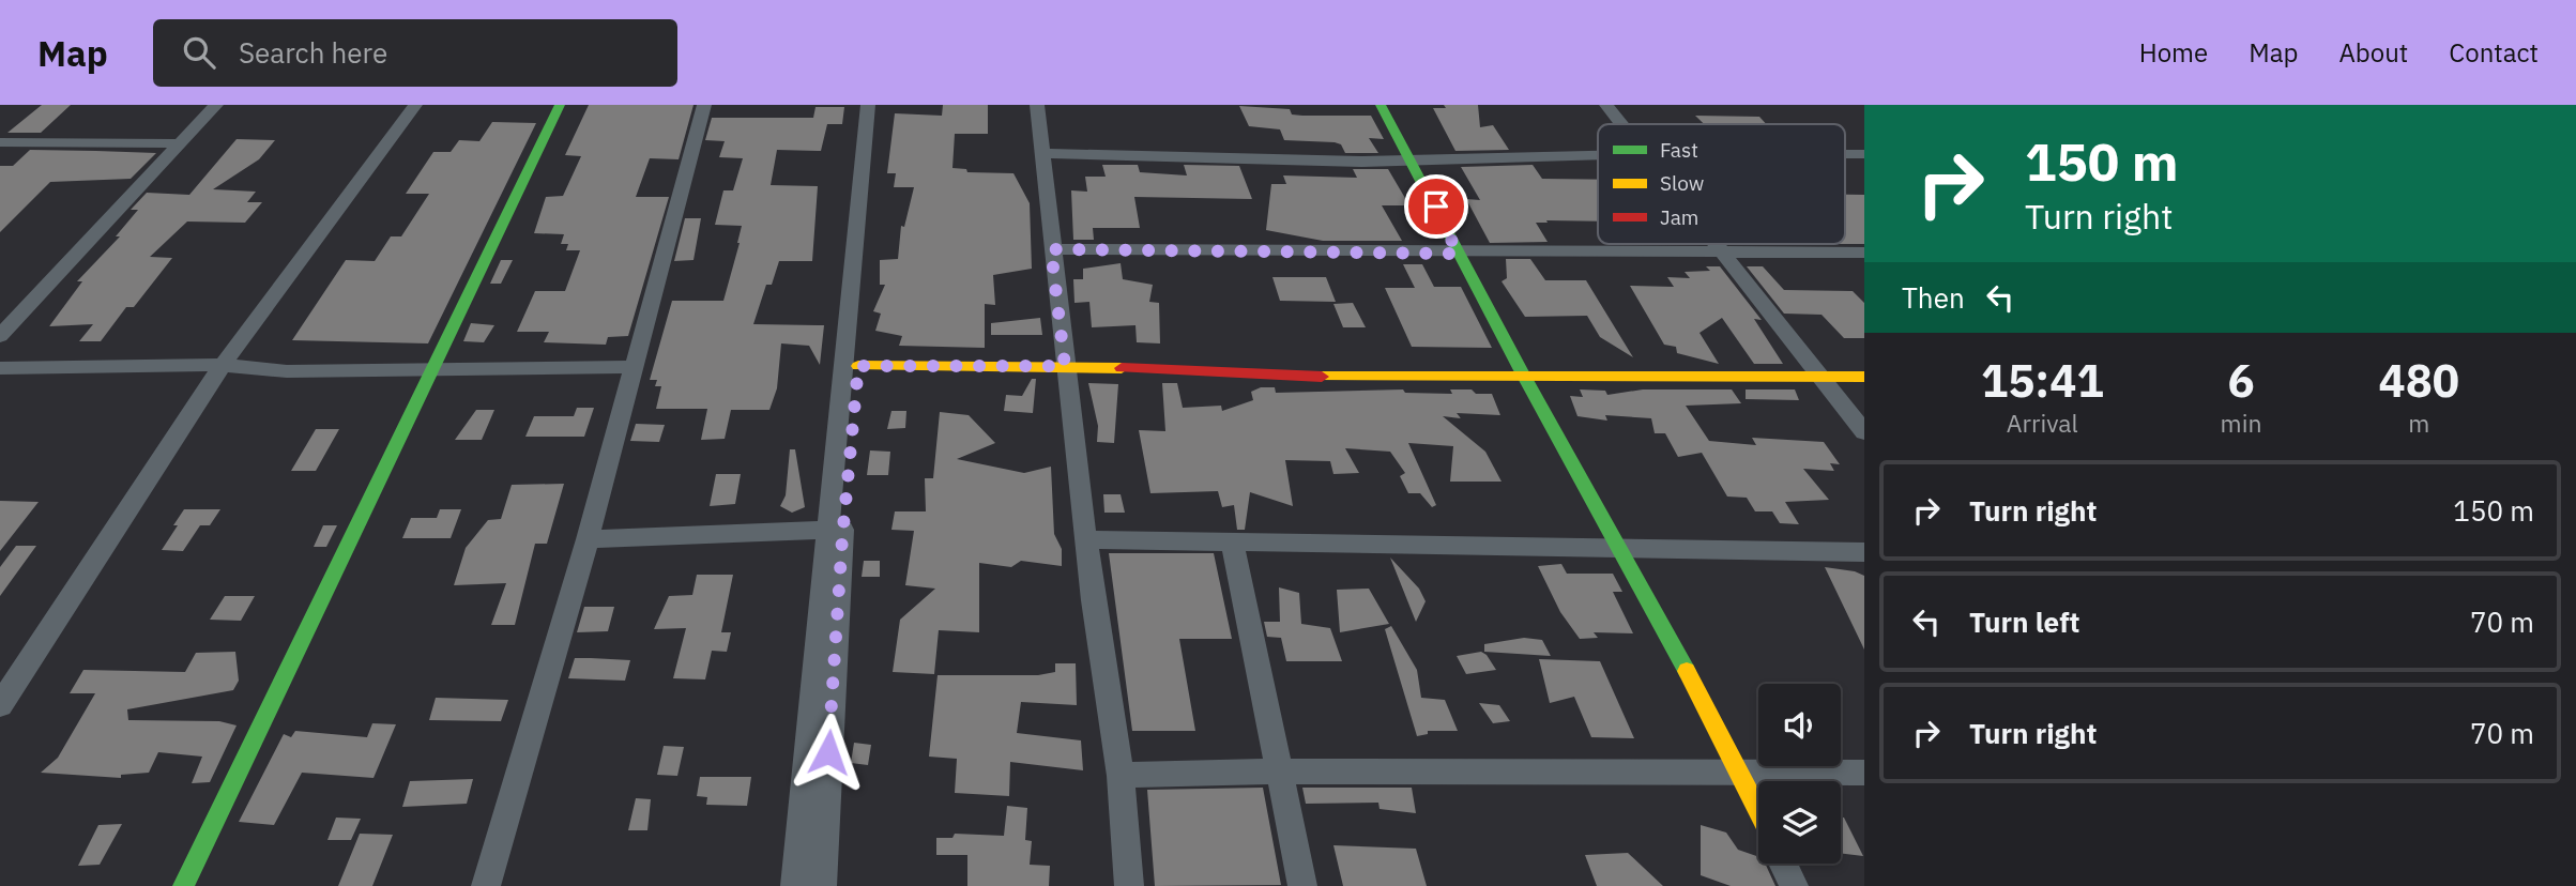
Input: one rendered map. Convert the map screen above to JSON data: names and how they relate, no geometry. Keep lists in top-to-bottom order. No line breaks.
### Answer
{"legend":["Fast","Slow","Jam"],"page":{"header":"Map","search":"Search here","nav":["Home","Map","About","Contact"],"turn":["150 m","Turn right"],"then":"Then","eta":["15:41","Arrival","6","min","480","m"],"list":[{"name":"Turn right","value":"150 m"},{"name":"Turn left","value":"70 m"},{"name":"Turn right","value":"70 m"}]}}
